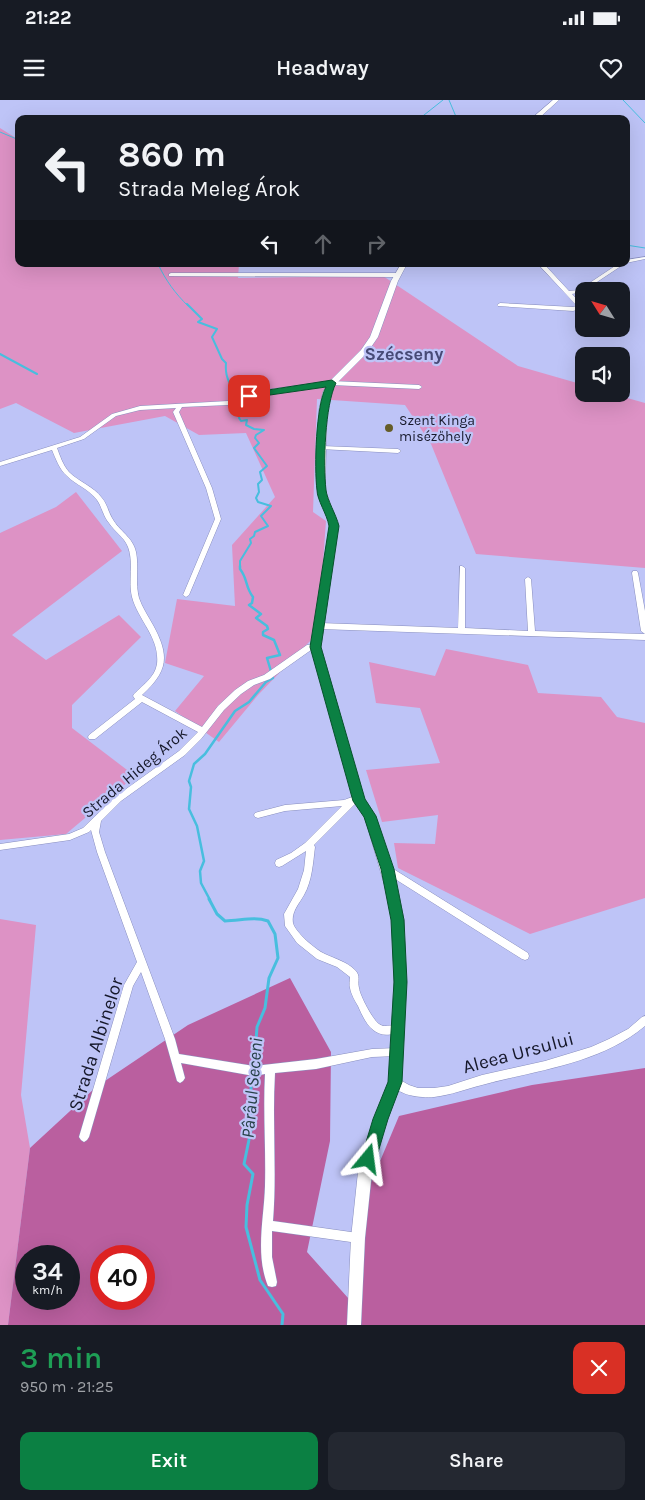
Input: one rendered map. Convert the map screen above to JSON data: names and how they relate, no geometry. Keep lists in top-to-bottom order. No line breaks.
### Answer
{"streets":{"street":["Strada Hideg Árok","Strada Albinelor","Aleea Ursului"]},"crossings":[["Strada Hideg Árok","Strada Albinelor"]],"districts":["Szécseny"],"water":["Pârâul Seceni"],"places":["Szent Kinga misézőhely"],"north":"top left","page":{"status":"21:22","header":"Headway","turn":["860 m","Strada Meleg Árok"],"speed":"34 km/h","limit":"40","heading":["3 min","950 m · 21:25"],"buttons":["Exit","Share"]}}
